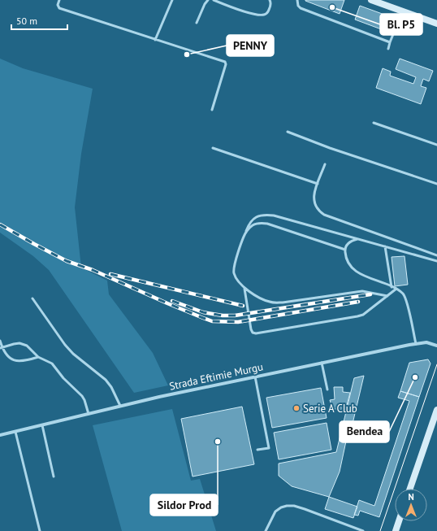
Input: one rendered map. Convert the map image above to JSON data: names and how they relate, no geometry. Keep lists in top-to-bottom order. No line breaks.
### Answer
{"streets":{"street":["Strada Eftimie Murgu"]},"places":["Bl. P5","PENNY","Bendea","Serie A Club","Sildor Prod"],"scale_bar":"50 m","north":"top"}
